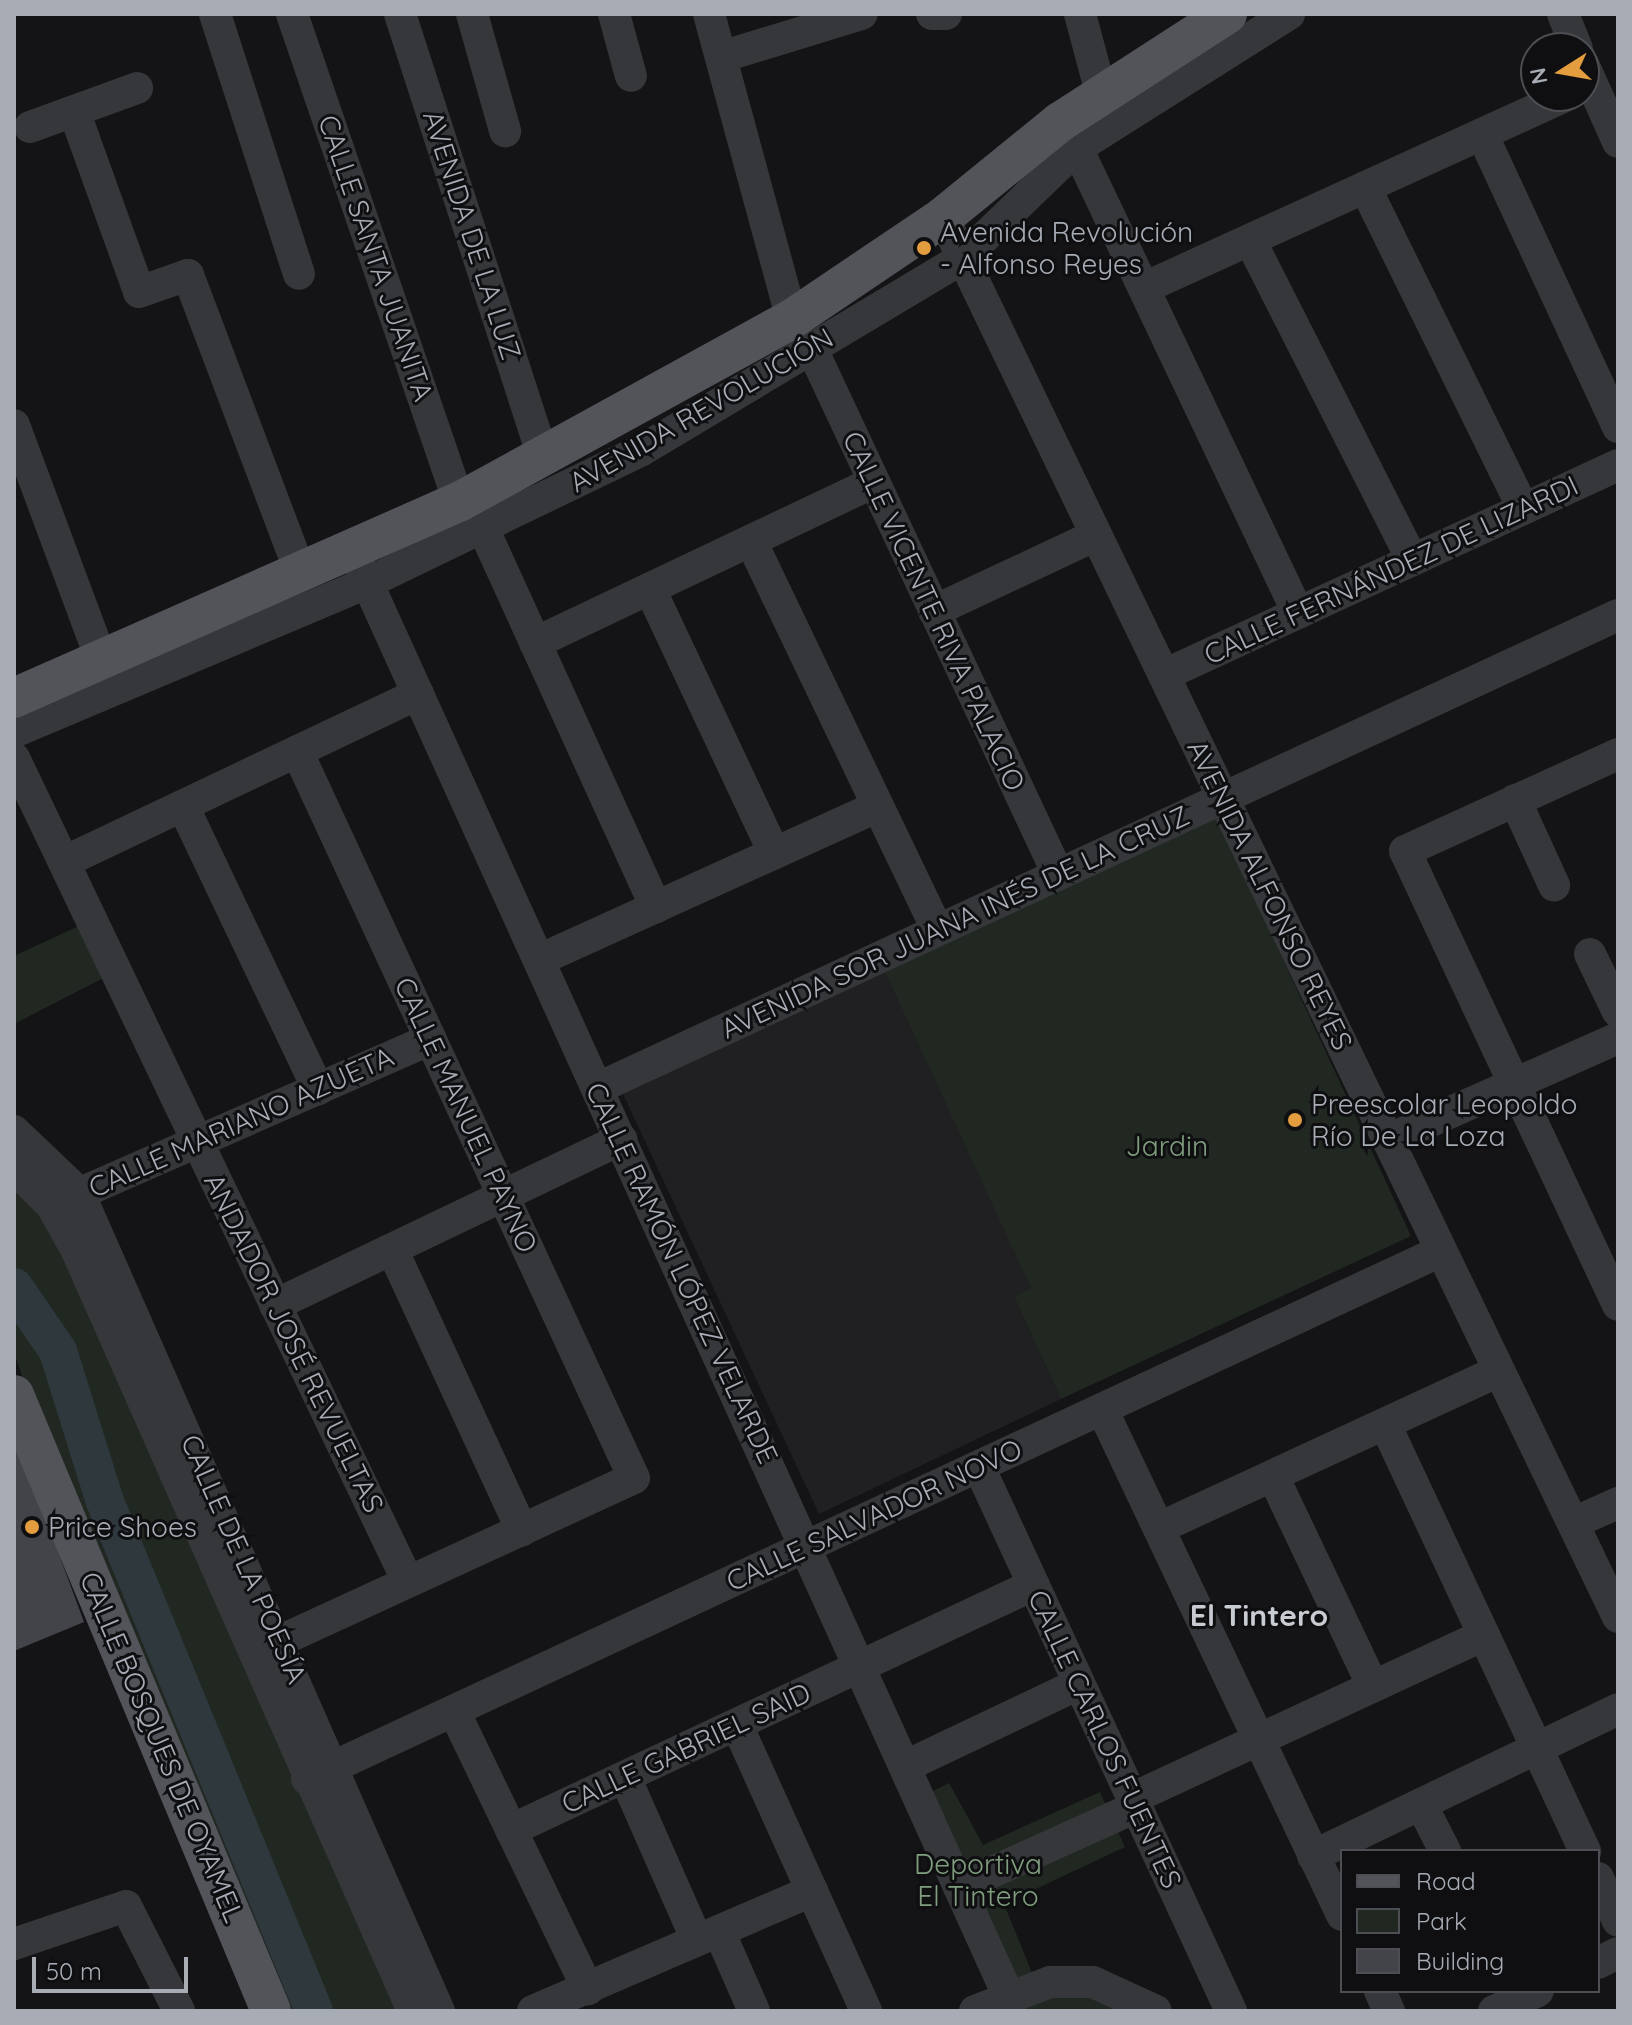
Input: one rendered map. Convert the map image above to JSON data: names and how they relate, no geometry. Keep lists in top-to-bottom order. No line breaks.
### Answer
{"streets":{"main road":["AVENIDA REVOLUCIÓN","CALLE BOSQUES DE OYAMEL"],"street":["AVENIDA DE LA LUZ","CALLE SANTA JUANITA","CALLE FERNÁNDEZ DE LIZARDI","CALLE VICENTE RIVA PALACIO","AVENIDA ALFONSO REYES","AVENIDA SOR JUANA INÉS DE LA CRUZ","CALLE MANUEL PAYNO","CALLE MARIANO AZUETA","CALLE RAMÓN LÓPEZ VELARDE","ANDADOR JOSÉ REVUELTAS","CALLE SALVADOR NOVO","CALLE DE LA POESÍA","CALLE CARLOS FUENTES","CALLE GABRIEL SAID"]},"crossings":[["AVENIDA DE LA LUZ","AVENIDA REVOLUCIÓN"],["CALLE SANTA JUANITA","AVENIDA REVOLUCIÓN"],["AVENIDA REVOLUCIÓN","CALLE VICENTE RIVA PALACIO"],["AVENIDA REVOLUCIÓN","AVENIDA ALFONSO REYES"],["AVENIDA REVOLUCIÓN","CALLE RAMÓN LÓPEZ VELARDE"],["CALLE FERNÁNDEZ DE LIZARDI","AVENIDA ALFONSO REYES"],["CALLE VICENTE RIVA PALACIO","AVENIDA SOR JUANA INÉS DE LA CRUZ"],["AVENIDA ALFONSO REYES","AVENIDA SOR JUANA INÉS DE LA CRUZ"],["AVENIDA ALFONSO REYES","CALLE SALVADOR NOVO"],["AVENIDA SOR JUANA INÉS DE LA CRUZ","CALLE RAMÓN LÓPEZ VELARDE"],["CALLE MANUEL PAYNO","CALLE MARIANO AZUETA"],["CALLE MARIANO AZUETA","ANDADOR JOSÉ REVUELTAS"],["CALLE MARIANO AZUETA","CALLE DE LA POESÍA"],["CALLE RAMÓN LÓPEZ VELARDE","CALLE SALVADOR NOVO"],["CALLE RAMÓN LÓPEZ VELARDE","CALLE GABRIEL SAID"],["CALLE SALVADOR NOVO","CALLE DE LA POESÍA"],["CALLE SALVADOR NOVO","CALLE CARLOS FUENTES"],["CALLE CARLOS FUENTES","CALLE GABRIEL SAID"]],"districts":["El Tintero"],"parks":["Jardin","Deportiva El Tintero"],"places":["Avenida Revolución - Alfonso Reyes","Preescolar Leopoldo Río De La Loza","Price Shoes"],"legend":["Road","Park","Building"],"scale_bar":"50 m","north":"left"}
